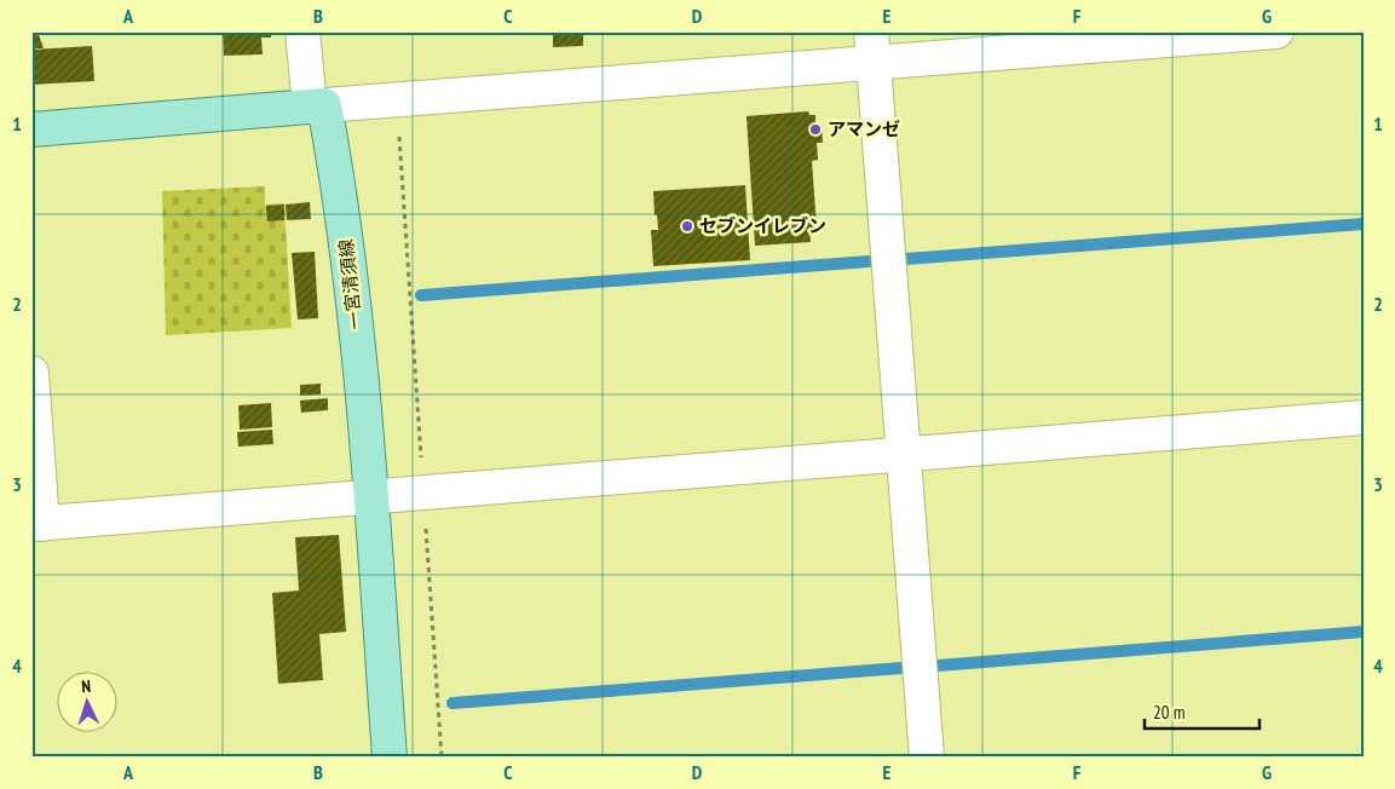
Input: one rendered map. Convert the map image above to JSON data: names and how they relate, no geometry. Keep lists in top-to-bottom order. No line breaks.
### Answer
{"streets":{"main road":["一宮清須線"]},"places":["アマンゼ","セブンイレブン"],"scale_bar":"20 m","north":"top","grid":{"columns":["A","B","C","D","E","F","G"],"rows":["1","2","3","4"]}}
